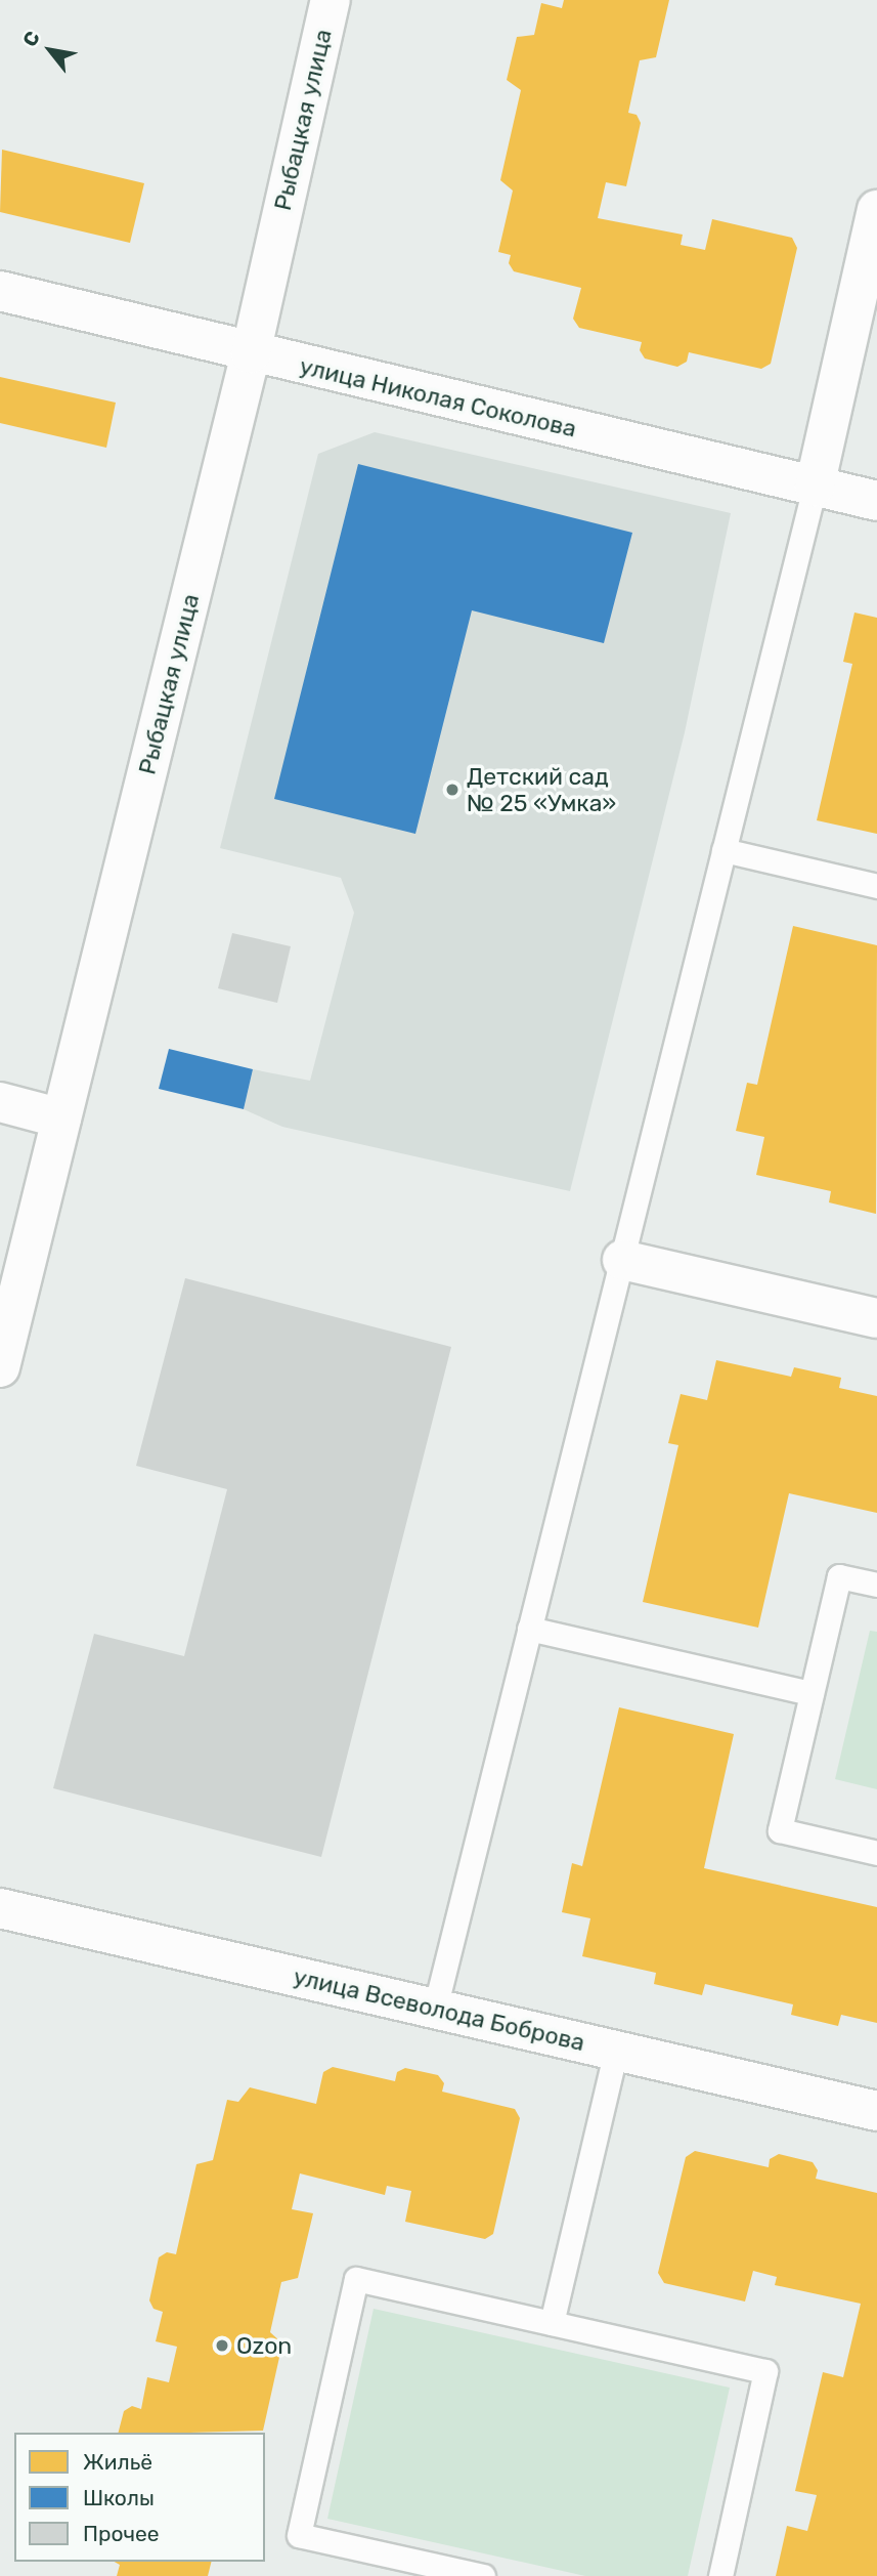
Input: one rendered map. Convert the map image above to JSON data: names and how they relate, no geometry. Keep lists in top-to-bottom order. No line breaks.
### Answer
{"streets":{"street":["Рыбацкая улица","улица Николая Соколова","улица Всеволода Боброва"]},"crossings":[["Рыбацкая улица","улица Николая Соколова"]],"places":["Детский сад № 25 «Умка»","Ozon"],"legend":["Жильё","Школы","Прочее"],"north":"top left"}
